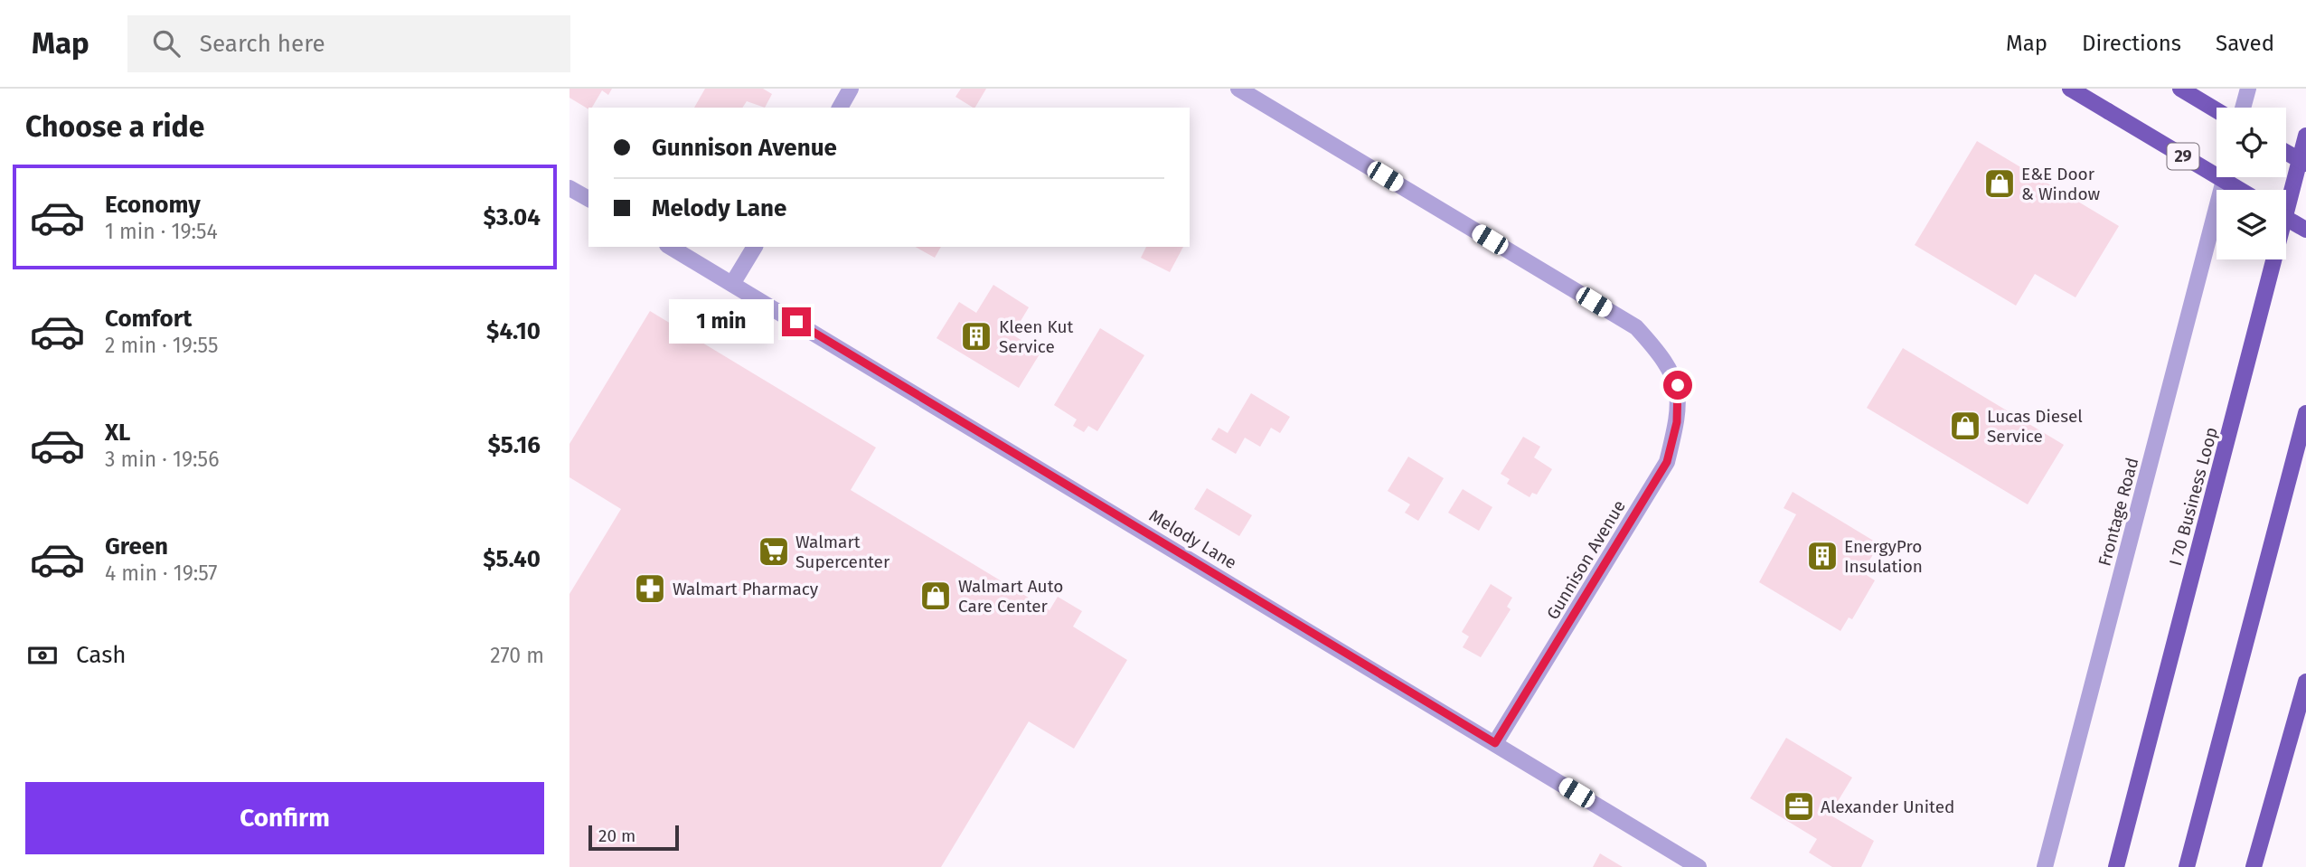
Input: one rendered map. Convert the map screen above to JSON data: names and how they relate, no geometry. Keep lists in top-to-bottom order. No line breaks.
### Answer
{"streets":{"main road":["29","I 70 Business Loop"],"street":["Frontage Road","Melody Lane","Gunnison Avenue"]},"crossings":[["Melody Lane","Gunnison Avenue"]],"places":{"shop":["E&E Door & Window","Lucas Diesel Service","Walmart Auto Care Center"],"building":["Kleen Kut Service","EnergyPro Insulation"],"supermarket":["Walmart Supercenter"],"pharmacy":["Walmart Pharmacy"],"office":["Alexander United"]},"scale_bar":"20 m","page":{"header":"Map","search":"Search here","nav":["Map","Directions","Saved"],"heading":"Choose a ride","banner":["Gunnison Avenue","Melody Lane"],"list":[{"name":"Economy","note":"1 min · 19:54","value":"$3.04"},{"name":"Comfort","note":"2 min · 19:55","value":"$4.10"},{"name":"XL","note":"3 min · 19:56","value":"$5.16"},{"name":"Green","note":"4 min · 19:57","value":"$5.40"}],"bubble":"1 min","pay":["Cash","270 m"],"buttons":"Confirm","scale":"20 m"}}
